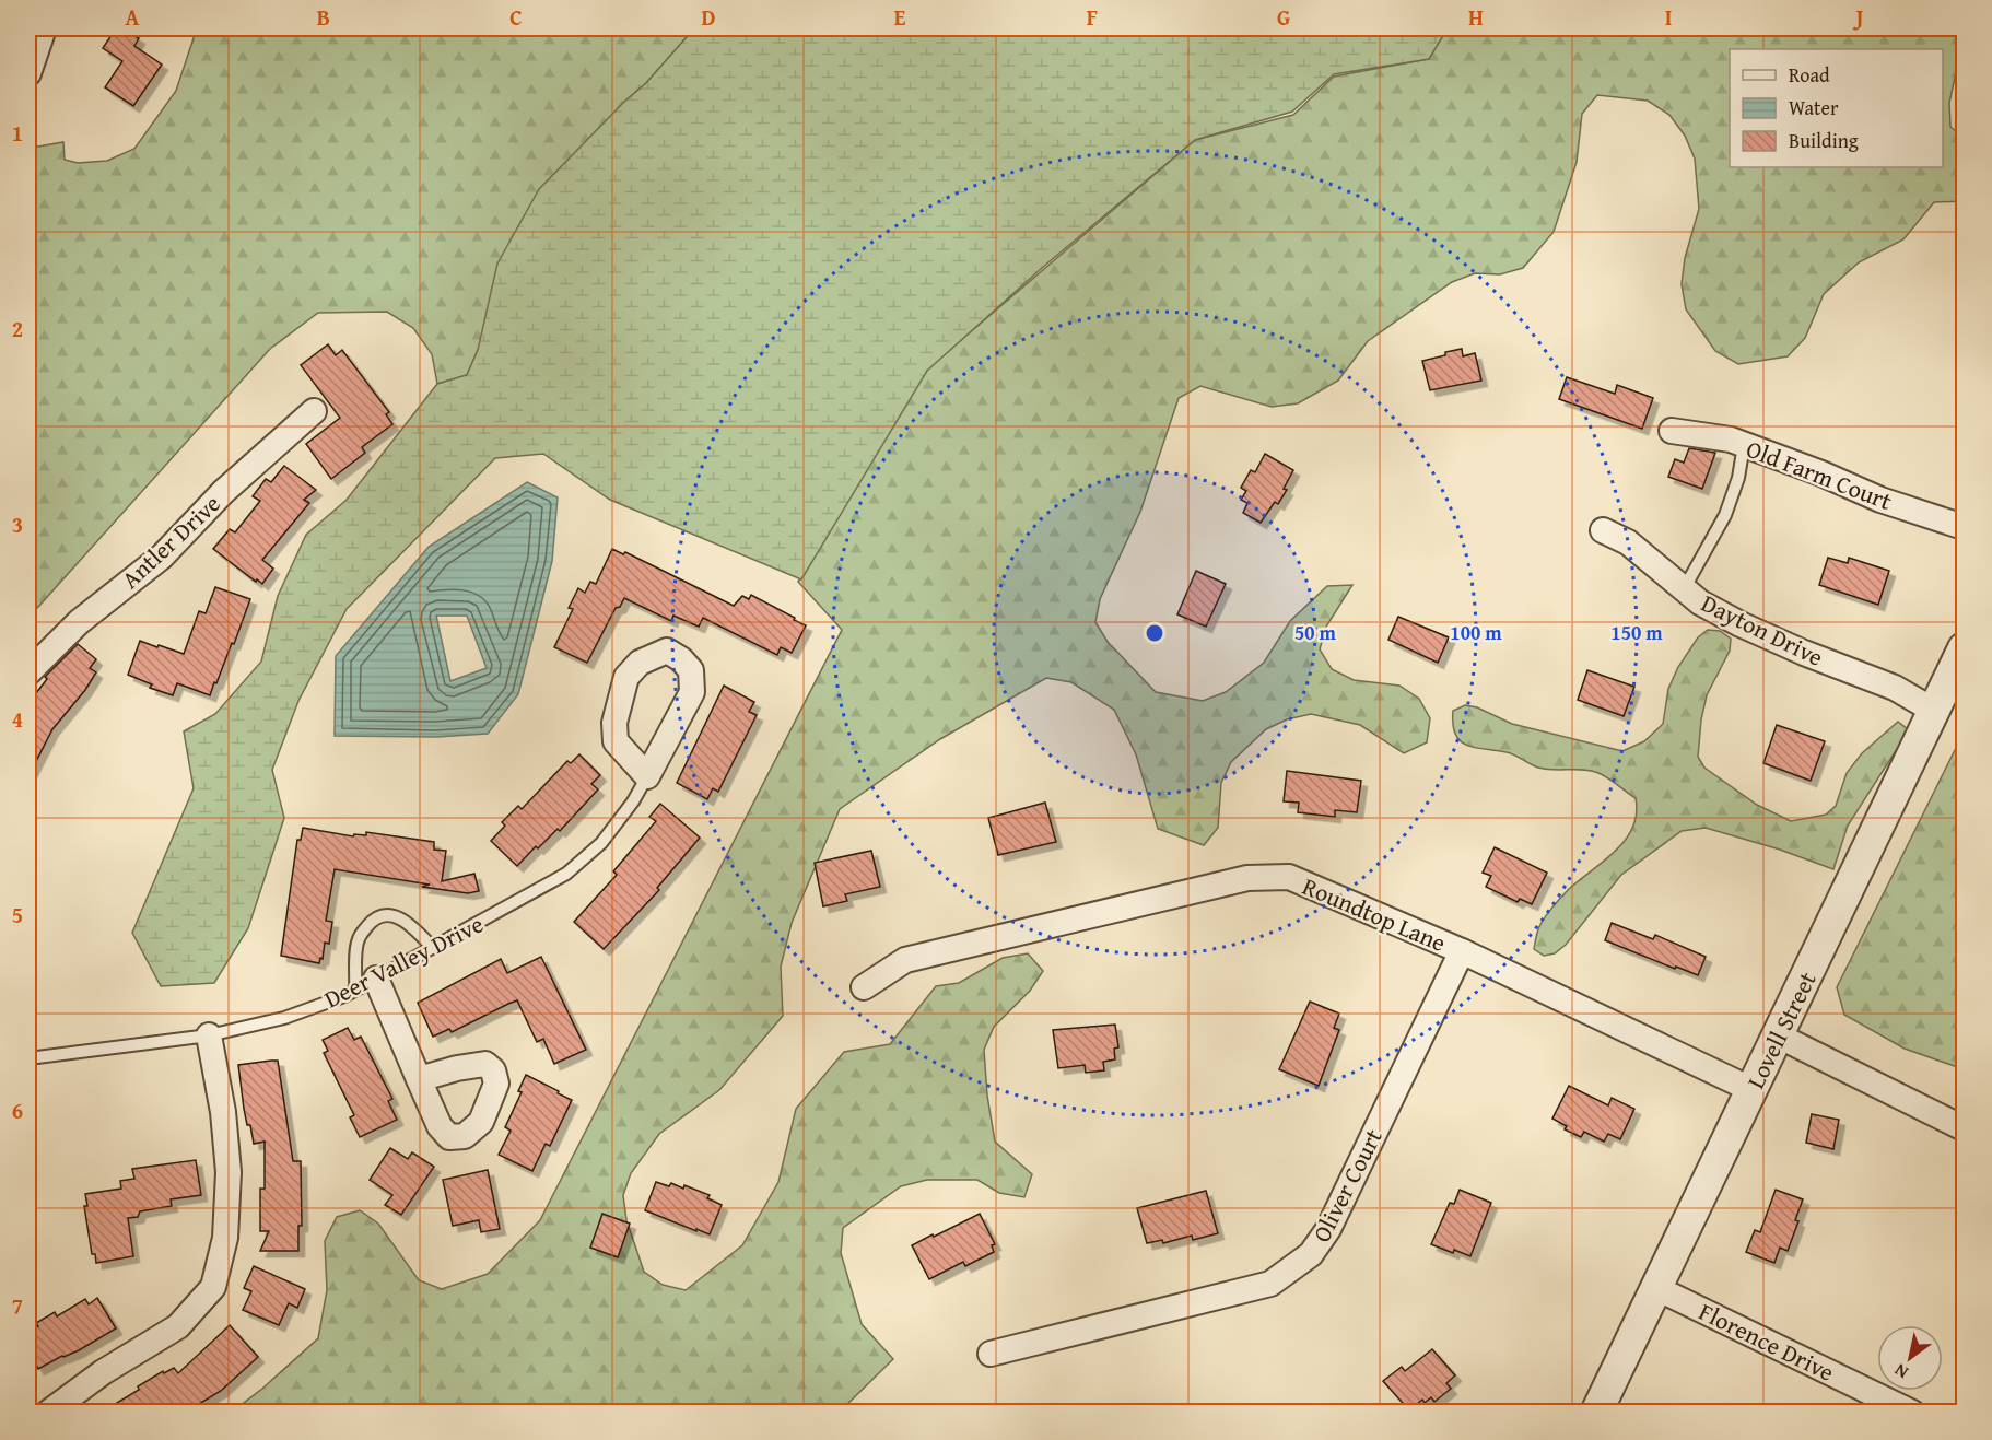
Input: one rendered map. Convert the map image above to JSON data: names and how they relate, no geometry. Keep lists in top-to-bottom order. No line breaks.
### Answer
{"streets":{"street":["Old Farm Court","Antler Drive","Dayton Drive","Roundtop Lane","Deer Valley Drive","Lovell Street","Oliver Court","Florence Drive"]},"crossings":[["Dayton Drive","Lovell Street"],["Roundtop Lane","Lovell Street"],["Roundtop Lane","Oliver Court"],["Lovell Street","Florence Drive"]],"legend":["Road","Water","Building"],"north":"bottom left","grid":{"columns":["A","B","C","D","E","F","G","H","I","J"],"rows":["1","2","3","4","5","6","7"]},"rings":["50 m","100 m","150 m"]}
